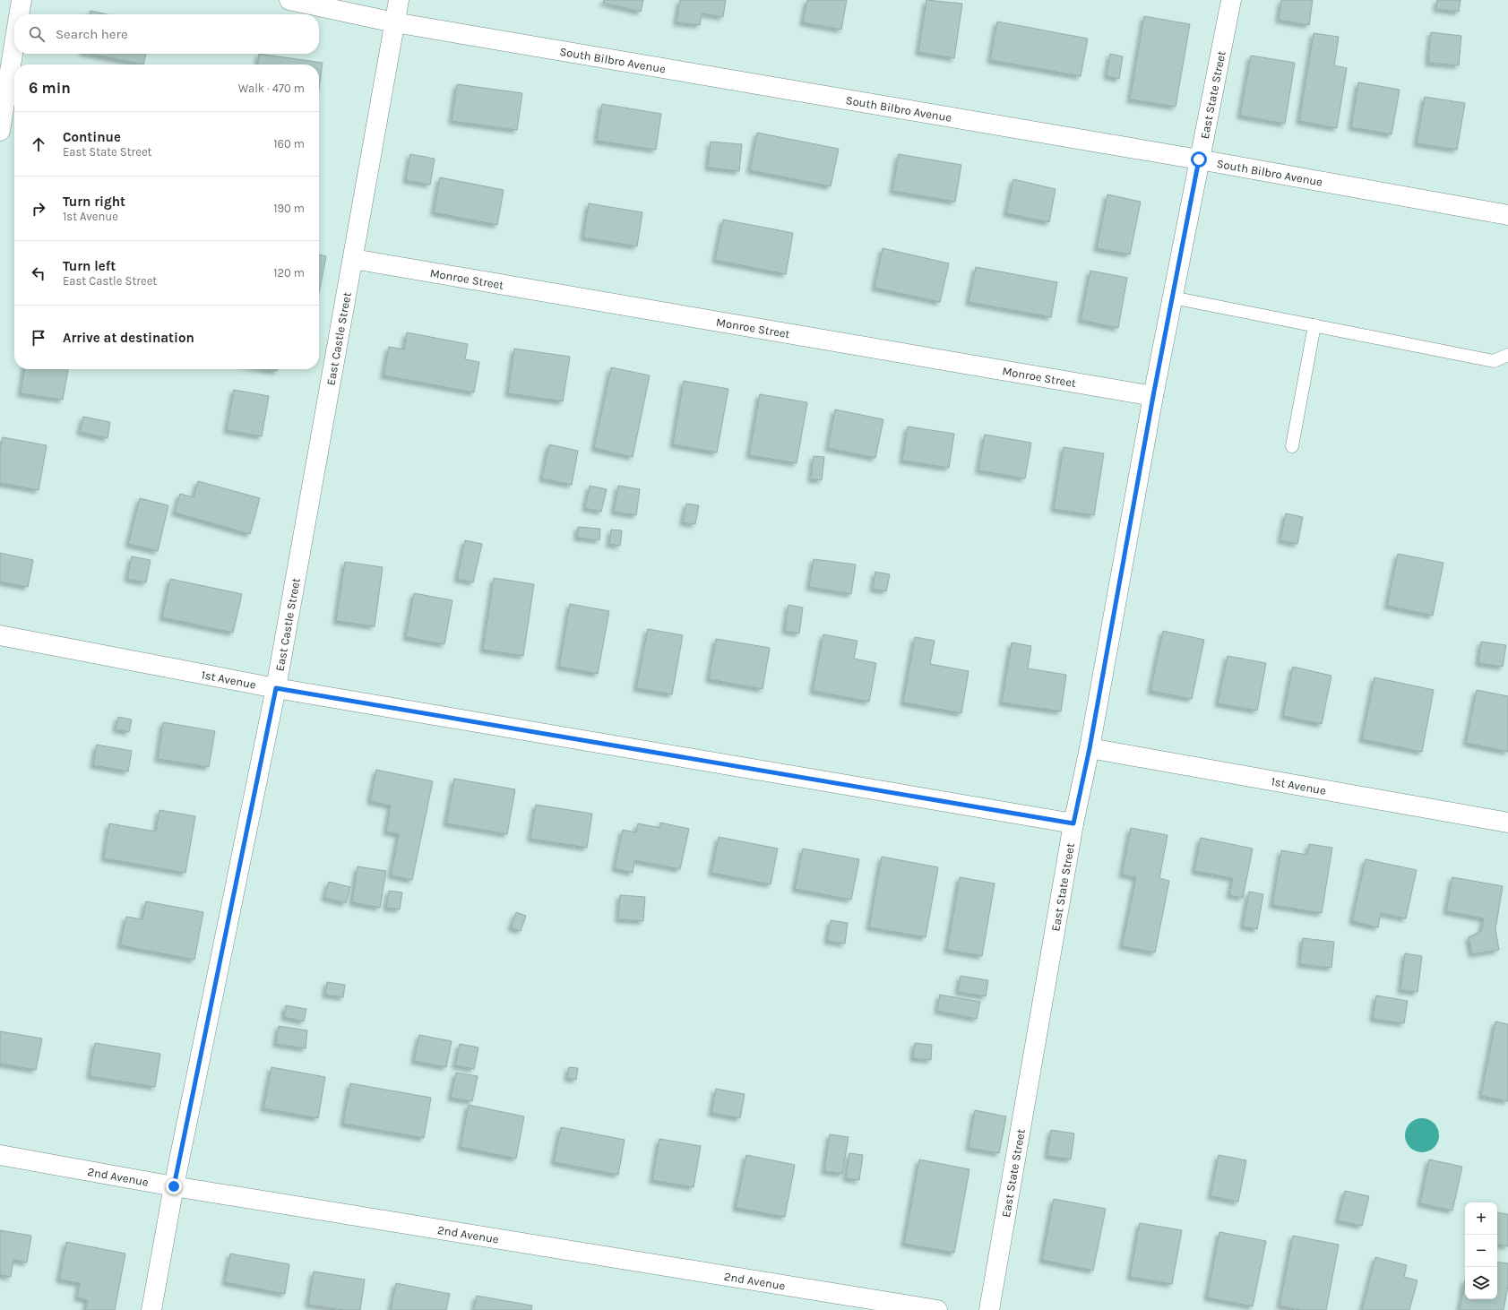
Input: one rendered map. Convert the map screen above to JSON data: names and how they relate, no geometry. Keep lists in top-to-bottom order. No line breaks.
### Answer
{"streets":{"street":["South Bilbro Avenue","East State Street","Monroe Street","East Castle Street","1st Avenue","2nd Avenue"]},"crossings":[["South Bilbro Avenue","East State Street"],["South Bilbro Avenue","East Castle Street"],["East State Street","Monroe Street"],["East State Street","1st Avenue"],["Monroe Street","East Castle Street"],["East Castle Street","1st Avenue"],["East Castle Street","2nd Avenue"]],"page":{"search":"Search here","heading":["6 min","Walk · 470 m"],"list":[["Continue","East State Street","160 m"],["Turn right","1st Avenue","190 m"],["Turn left","East Castle Street","120 m"],"Arrive at destination"],"map_buttons":["+","−"]}}
